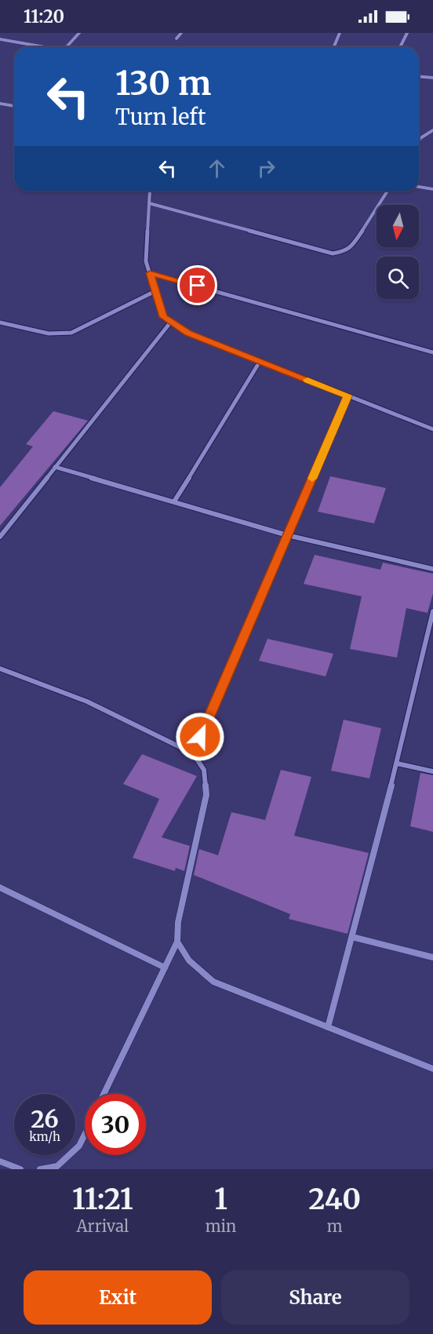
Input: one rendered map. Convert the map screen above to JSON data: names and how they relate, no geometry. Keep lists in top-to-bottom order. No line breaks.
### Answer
{"north":"bottom","page":{"status":"11:20","turn":["130 m","Turn left"],"speed":"26 km/h","limit":"30","eta":["11:21","Arrival","1","min","240","m"],"buttons":["Exit","Share"]}}
